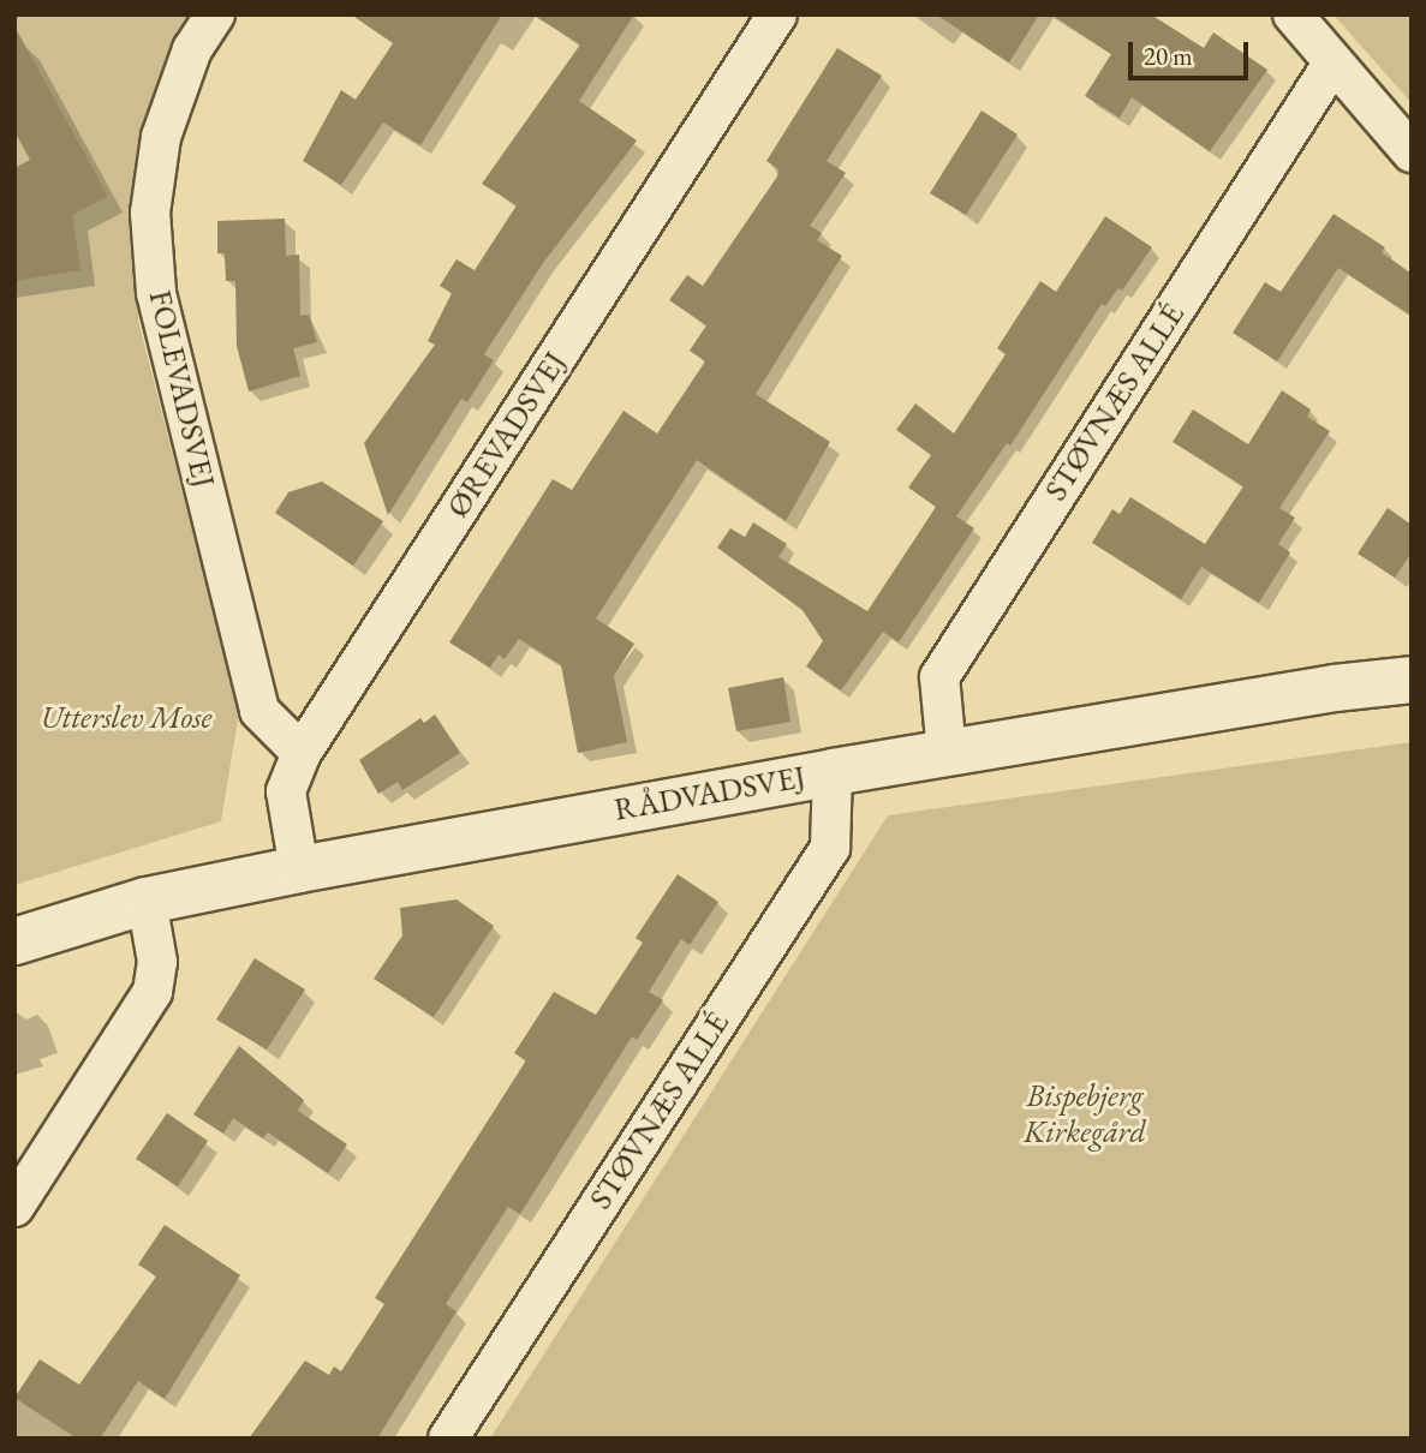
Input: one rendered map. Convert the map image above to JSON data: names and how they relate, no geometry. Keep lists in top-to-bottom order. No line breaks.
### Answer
{"streets":{"street":["FOLEVADSVEJ","STØVNÆS ALLÉ","ØREVADSVEJ","RÅDVADSVEJ"]},"crossings":[["FOLEVADSVEJ","ØREVADSVEJ"],["STØVNÆS ALLÉ","RÅDVADSVEJ"],["ØREVADSVEJ","RÅDVADSVEJ"]],"parks":["Utterslev Mose","Bispebjerg Kirkegård"],"scale_bar":"20 m"}
